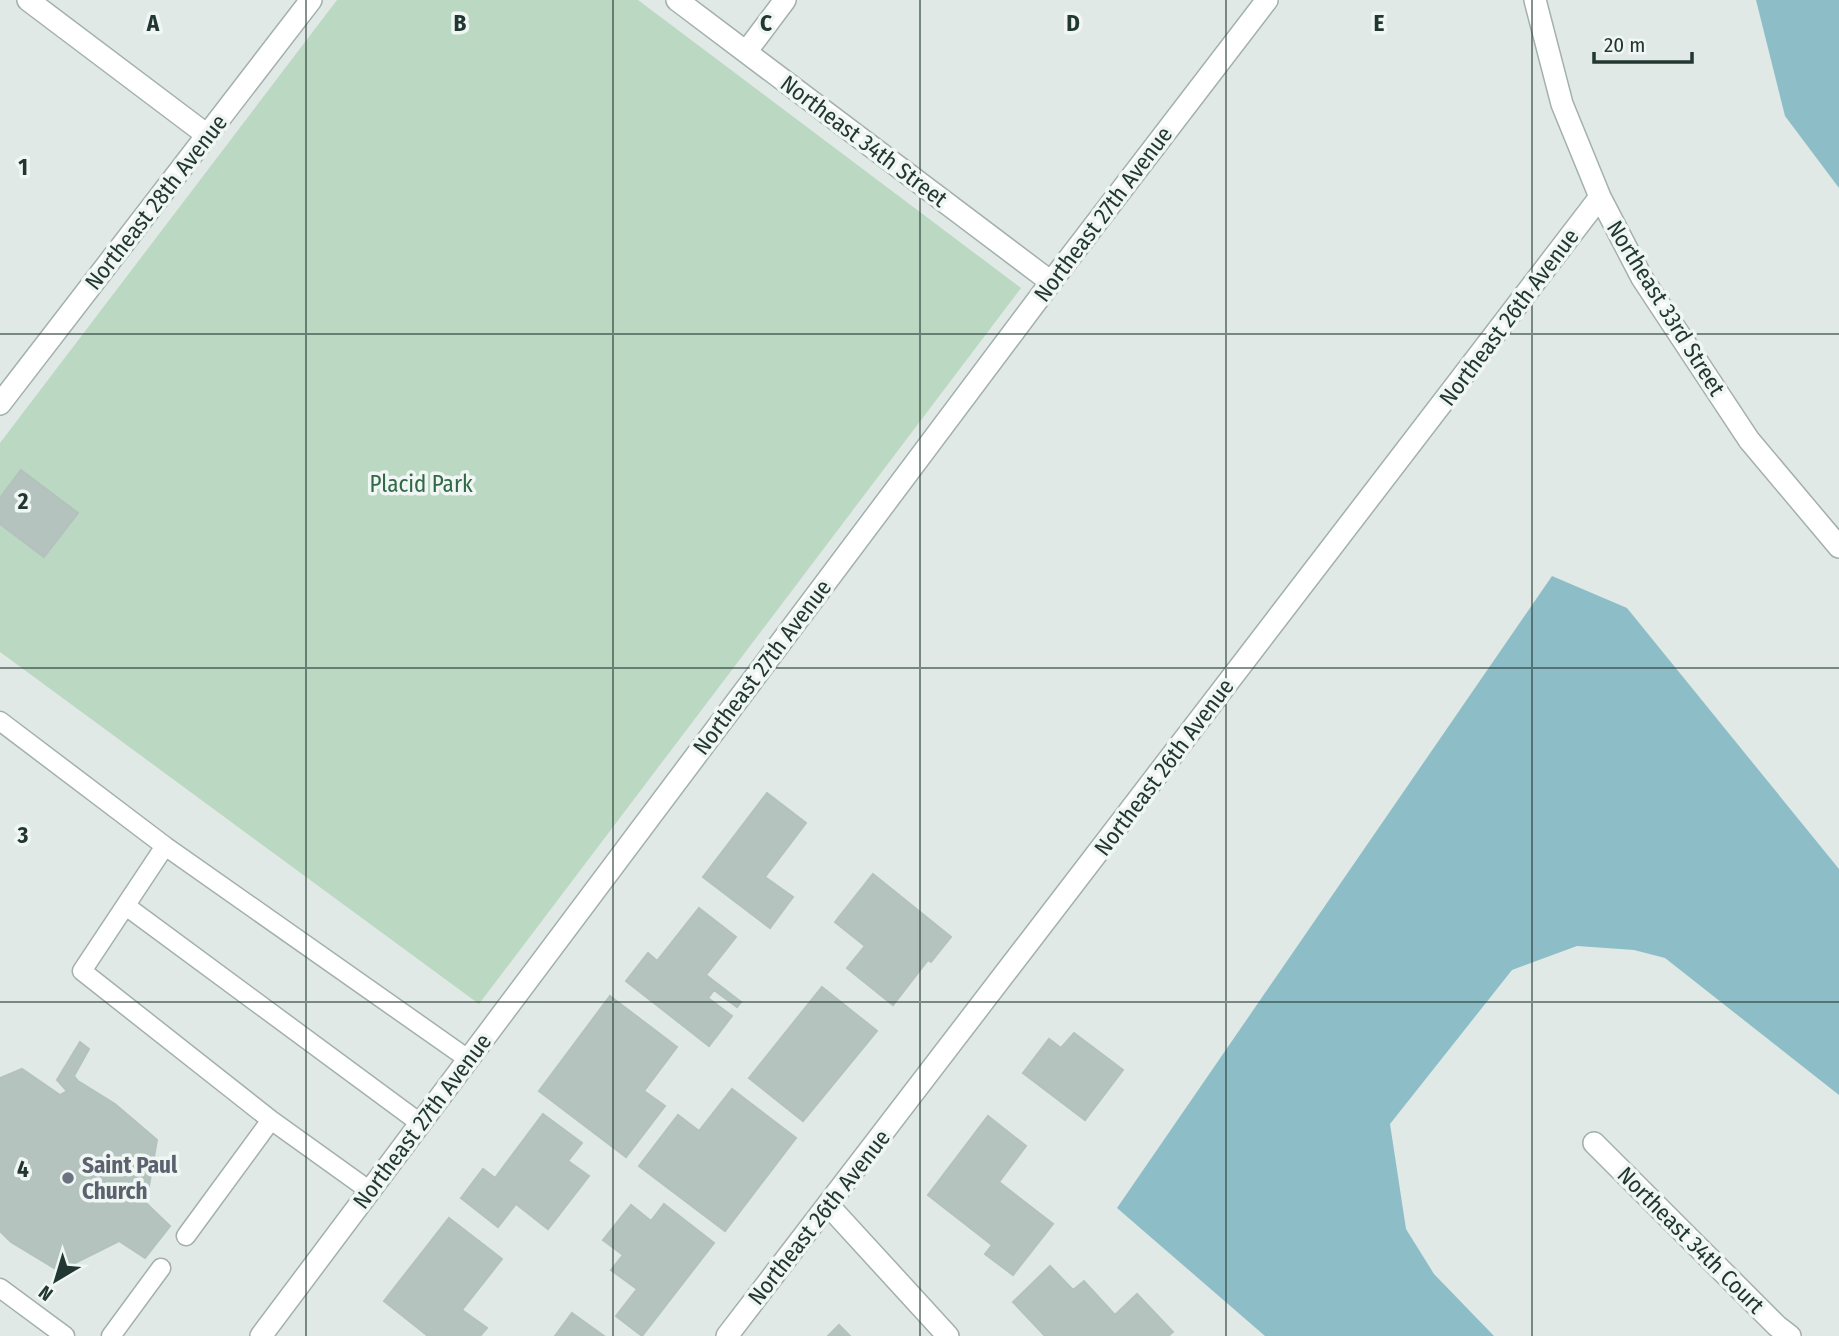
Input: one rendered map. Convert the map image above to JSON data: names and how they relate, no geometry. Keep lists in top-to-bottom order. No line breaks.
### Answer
{"streets":{"street":["Northeast 34th Street","Northeast 28th Avenue","Northeast 27th Avenue","Northeast 33rd Street","Northeast 26th Avenue","Northeast 34th Court"]},"crossings":[["Northeast 34th Street","Northeast 27th Avenue"],["Northeast 33rd Street","Northeast 26th Avenue"]],"parks":["Placid Park"],"places":["Saint Paul Church"],"scale_bar":"20 m","north":"bottom left","grid":{"columns":["A","B","C","D","E"],"rows":["1","2","3","4"]}}
